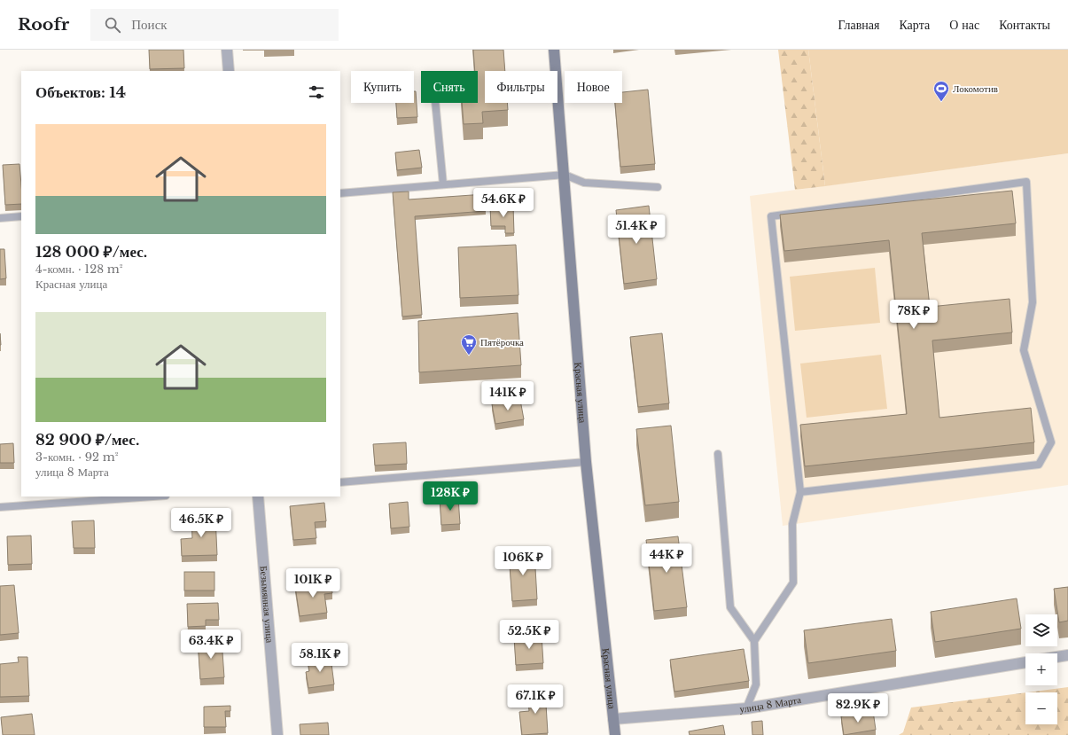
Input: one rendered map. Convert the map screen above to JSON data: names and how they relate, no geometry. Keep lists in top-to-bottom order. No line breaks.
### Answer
{"streets":{"street":["Красная улица","Безымянная улица","улица 8 Марта"]},"crossings":[["Красная улица","улица 8 Марта"]],"places":{"sports":["Локомотив"],"supermarket":["Пятёрочка"]},"page":{"header":"Roofr","search":"Поиск","nav":["Главная","Карта","О нас","Контакты"],"chip":["Купить","Снять","Фильтры","Новое"],"heading":"Объектов: 14","list":[{"name":"128 000 ₽/мес.","note":"4-комн. · 128 m² · Красная улица"},{"name":"82 900 ₽/мес.","note":"3-комн. · 92 m² · улица 8 Марта"}],"price":["54.6K ₽","51.4K ₽","78K ₽","141K ₽","128K ₽","46.5K ₽","44K ₽","106K ₽","101K ₽","52.5K ₽","63.4K ₽","58.1K ₽","67.1K ₽","82.9K ₽"],"map_buttons":["+","−"]}}
